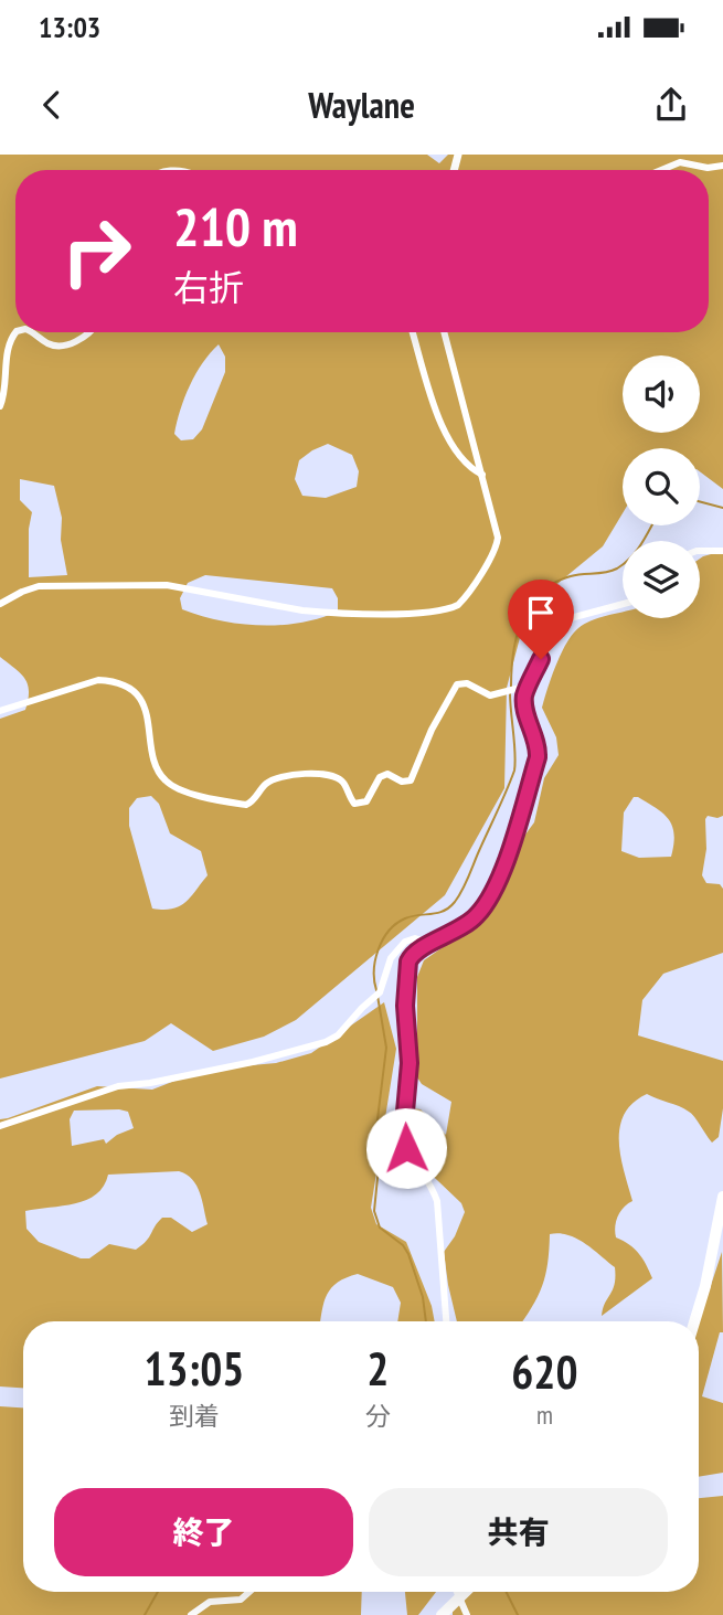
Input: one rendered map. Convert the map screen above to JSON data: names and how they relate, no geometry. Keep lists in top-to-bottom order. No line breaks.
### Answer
{"page":{"status":"13:03","header":"Waylane","turn":["210 m","右折"],"eta":["13:05","到着","2","分","620","m"],"buttons":["終了","共有"]}}
